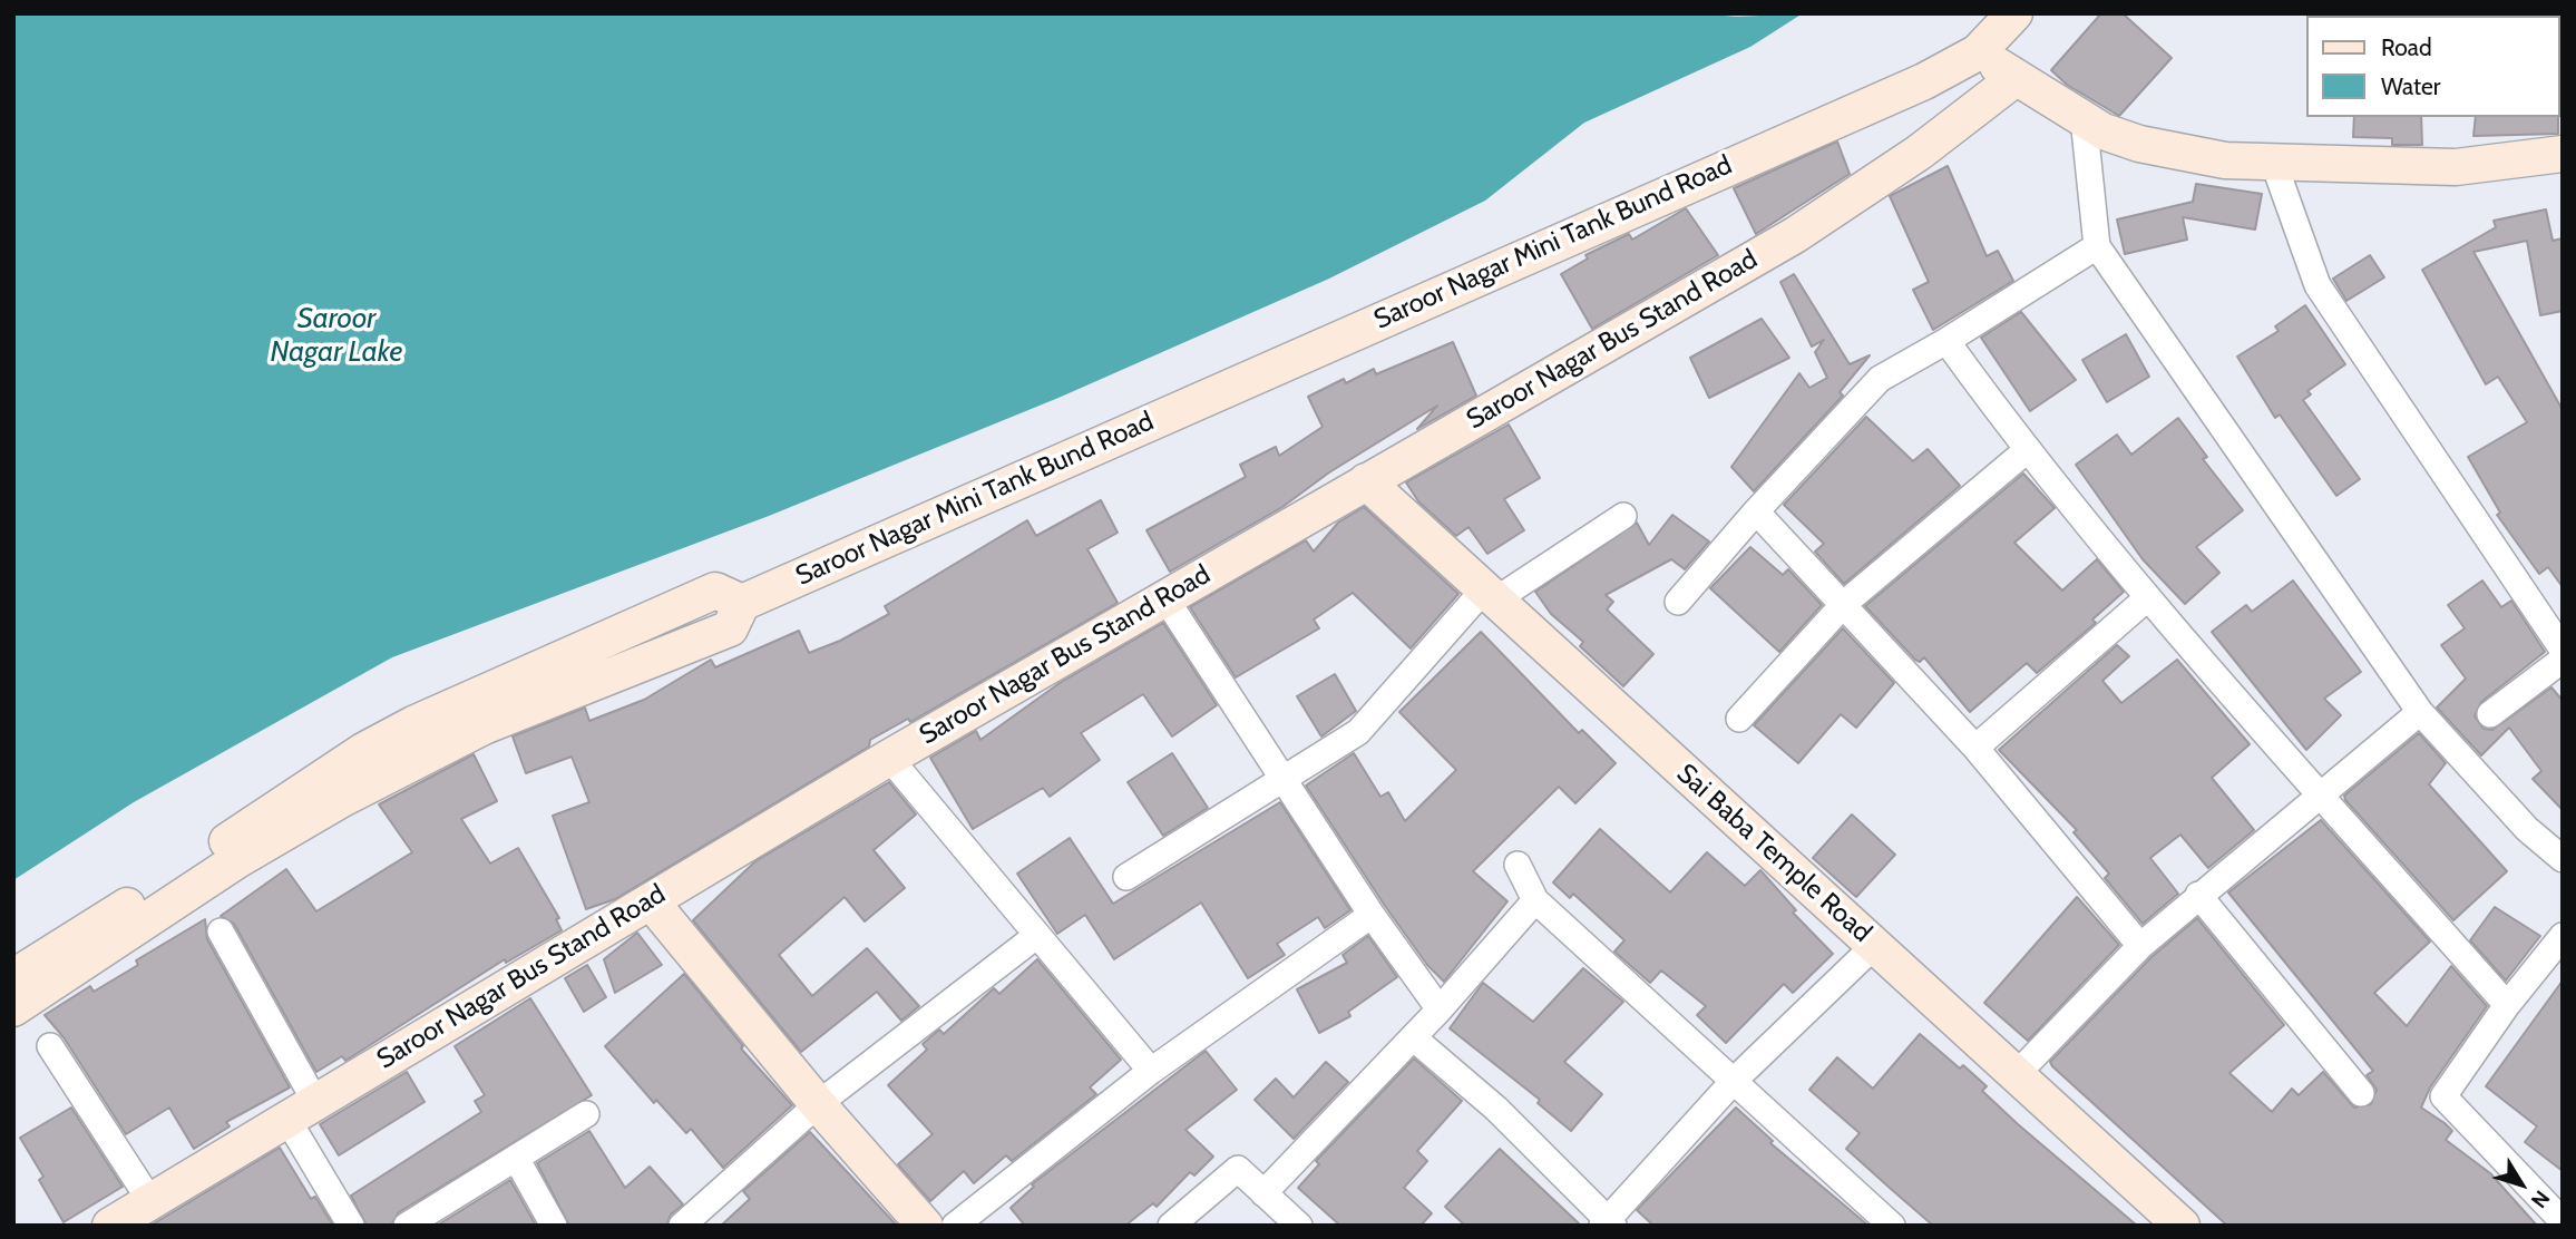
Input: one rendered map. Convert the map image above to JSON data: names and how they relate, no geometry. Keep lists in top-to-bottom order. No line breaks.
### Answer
{"streets":{"street":["Saroor Nagar Mini Tank Bund Road","Saroor Nagar Bus Stand Road","Sai Baba Temple Road"]},"crossings":[["Saroor Nagar Bus Stand Road","Sai Baba Temple Road"]],"water":["Saroor Nagar Lake"],"legend":["Road","Water"],"north":"bottom right"}
